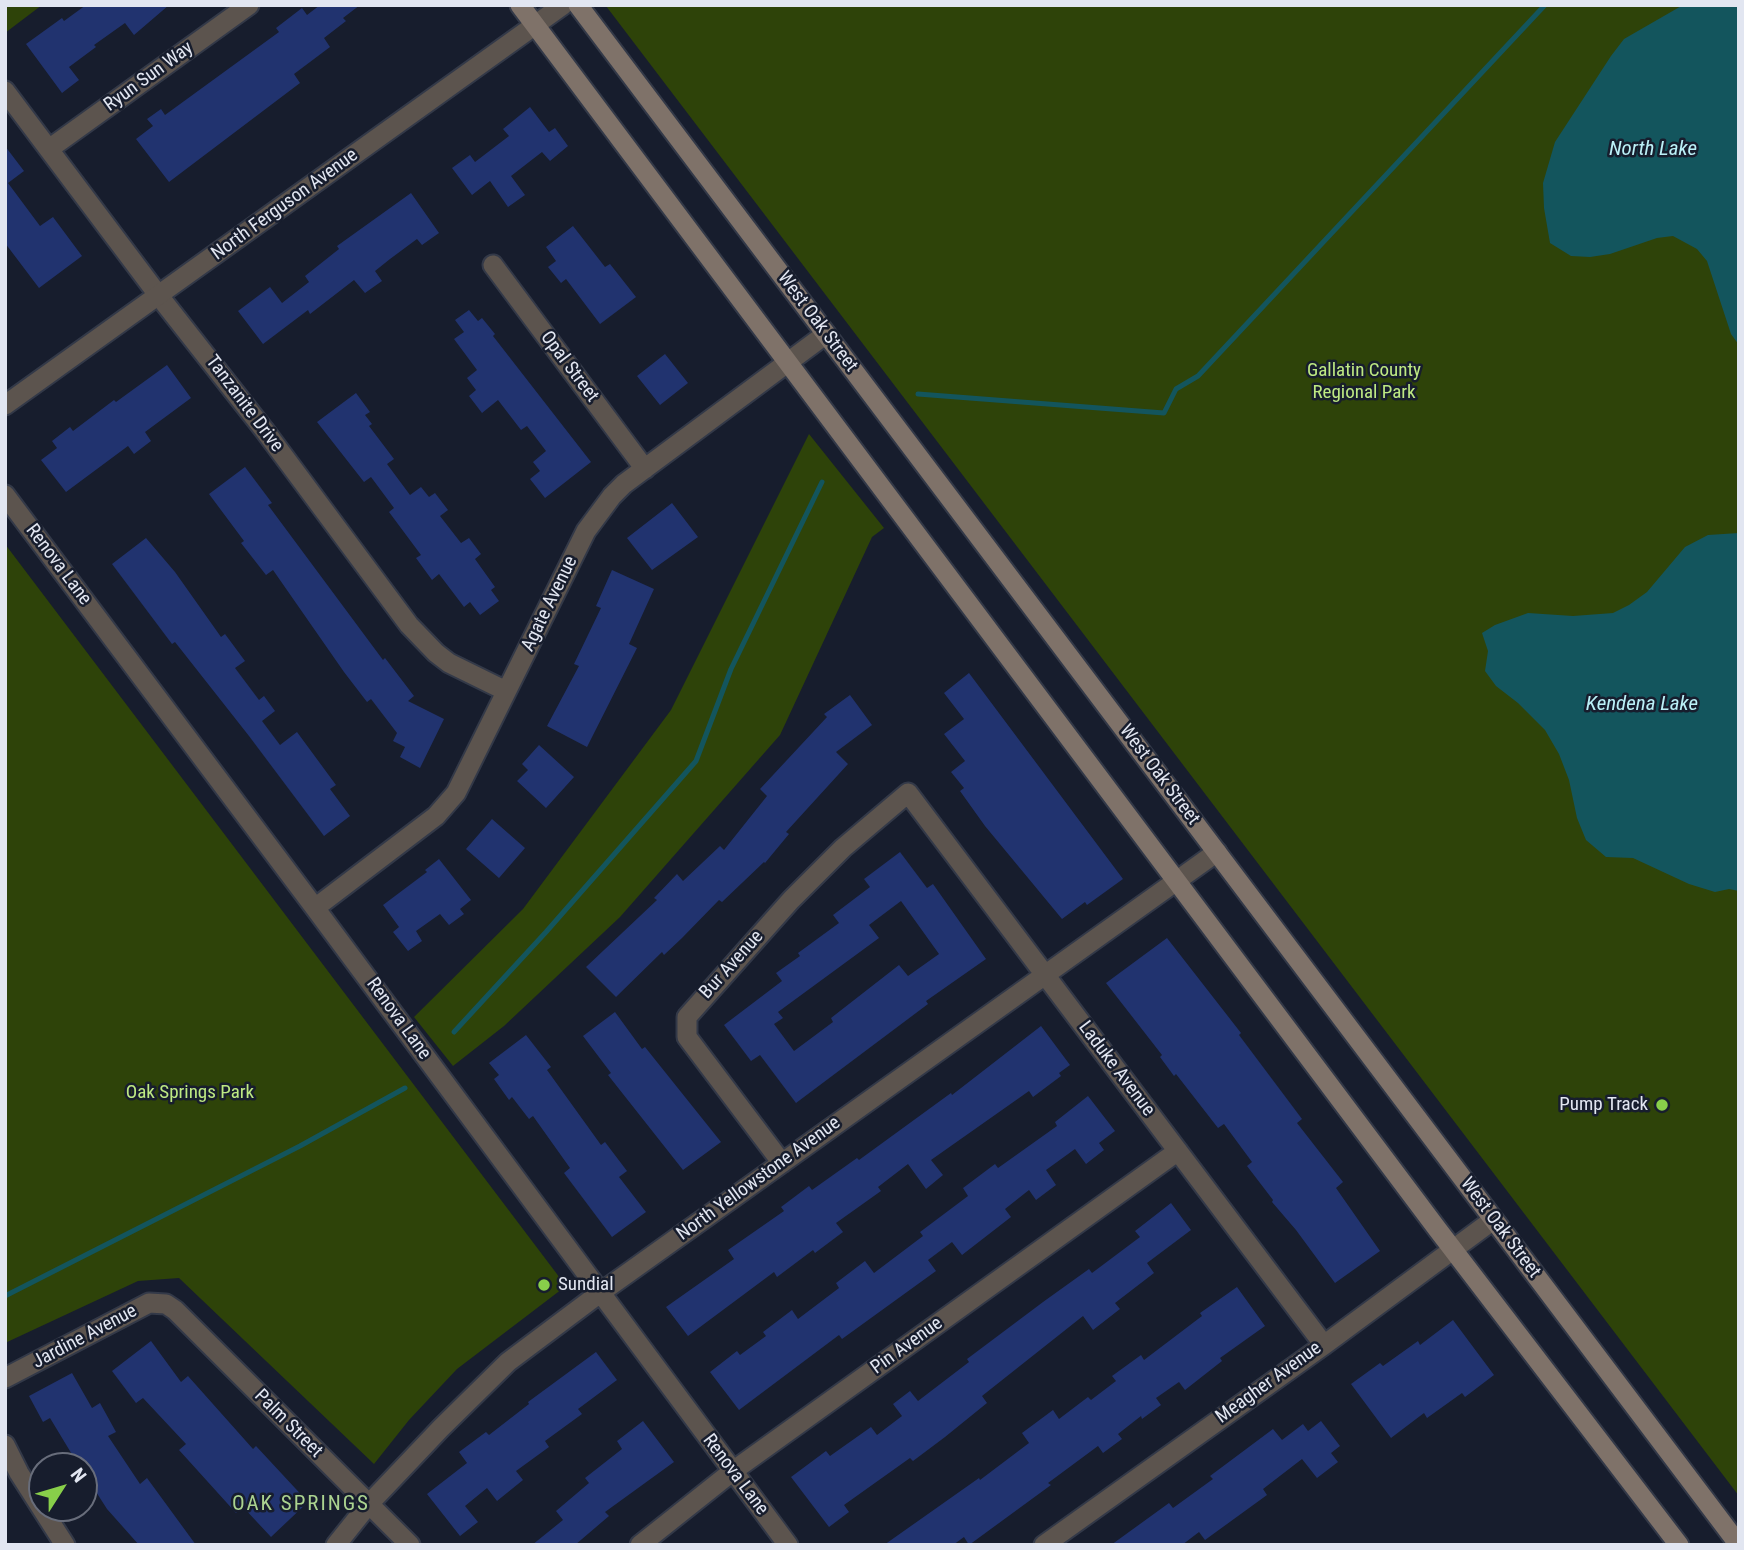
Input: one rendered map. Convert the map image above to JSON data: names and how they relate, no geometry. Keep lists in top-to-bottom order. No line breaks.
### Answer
{"streets":{"main road":["West Oak Street"],"street":["Ryun Sun Way","North Ferguson Avenue","Opal Street","Tanzanite Drive","Renova Lane","Agate Avenue","Bur Avenue","Laduke Avenue","North Yellowstone Avenue","Jardine Avenue","Pin Avenue","Meagher Avenue","Palm Street"]},"crossings":[["Ryun Sun Way","Tanzanite Drive"],["North Ferguson Avenue","Tanzanite Drive"],["West Oak Street","Agate Avenue"],["West Oak Street","North Yellowstone Avenue"],["West Oak Street","Meagher Avenue"],["Opal Street","Agate Avenue"],["Tanzanite Drive","Agate Avenue"],["Renova Lane","Agate Avenue"],["Renova Lane","North Yellowstone Avenue"],["Renova Lane","Pin Avenue"],["Bur Avenue","Laduke Avenue"],["Bur Avenue","North Yellowstone Avenue"],["Laduke Avenue","North Yellowstone Avenue"],["Laduke Avenue","Pin Avenue"],["Laduke Avenue","Meagher Avenue"],["North Yellowstone Avenue","Palm Street"],["Jardine Avenue","Palm Street"]],"districts":["OAK SPRINGS"],"water":["North Lake","Kendena Lake"],"parks":["Gallatin County Regional Park","Oak Springs Park"],"places":["Pump Track","Sundial"],"north":"top right"}
